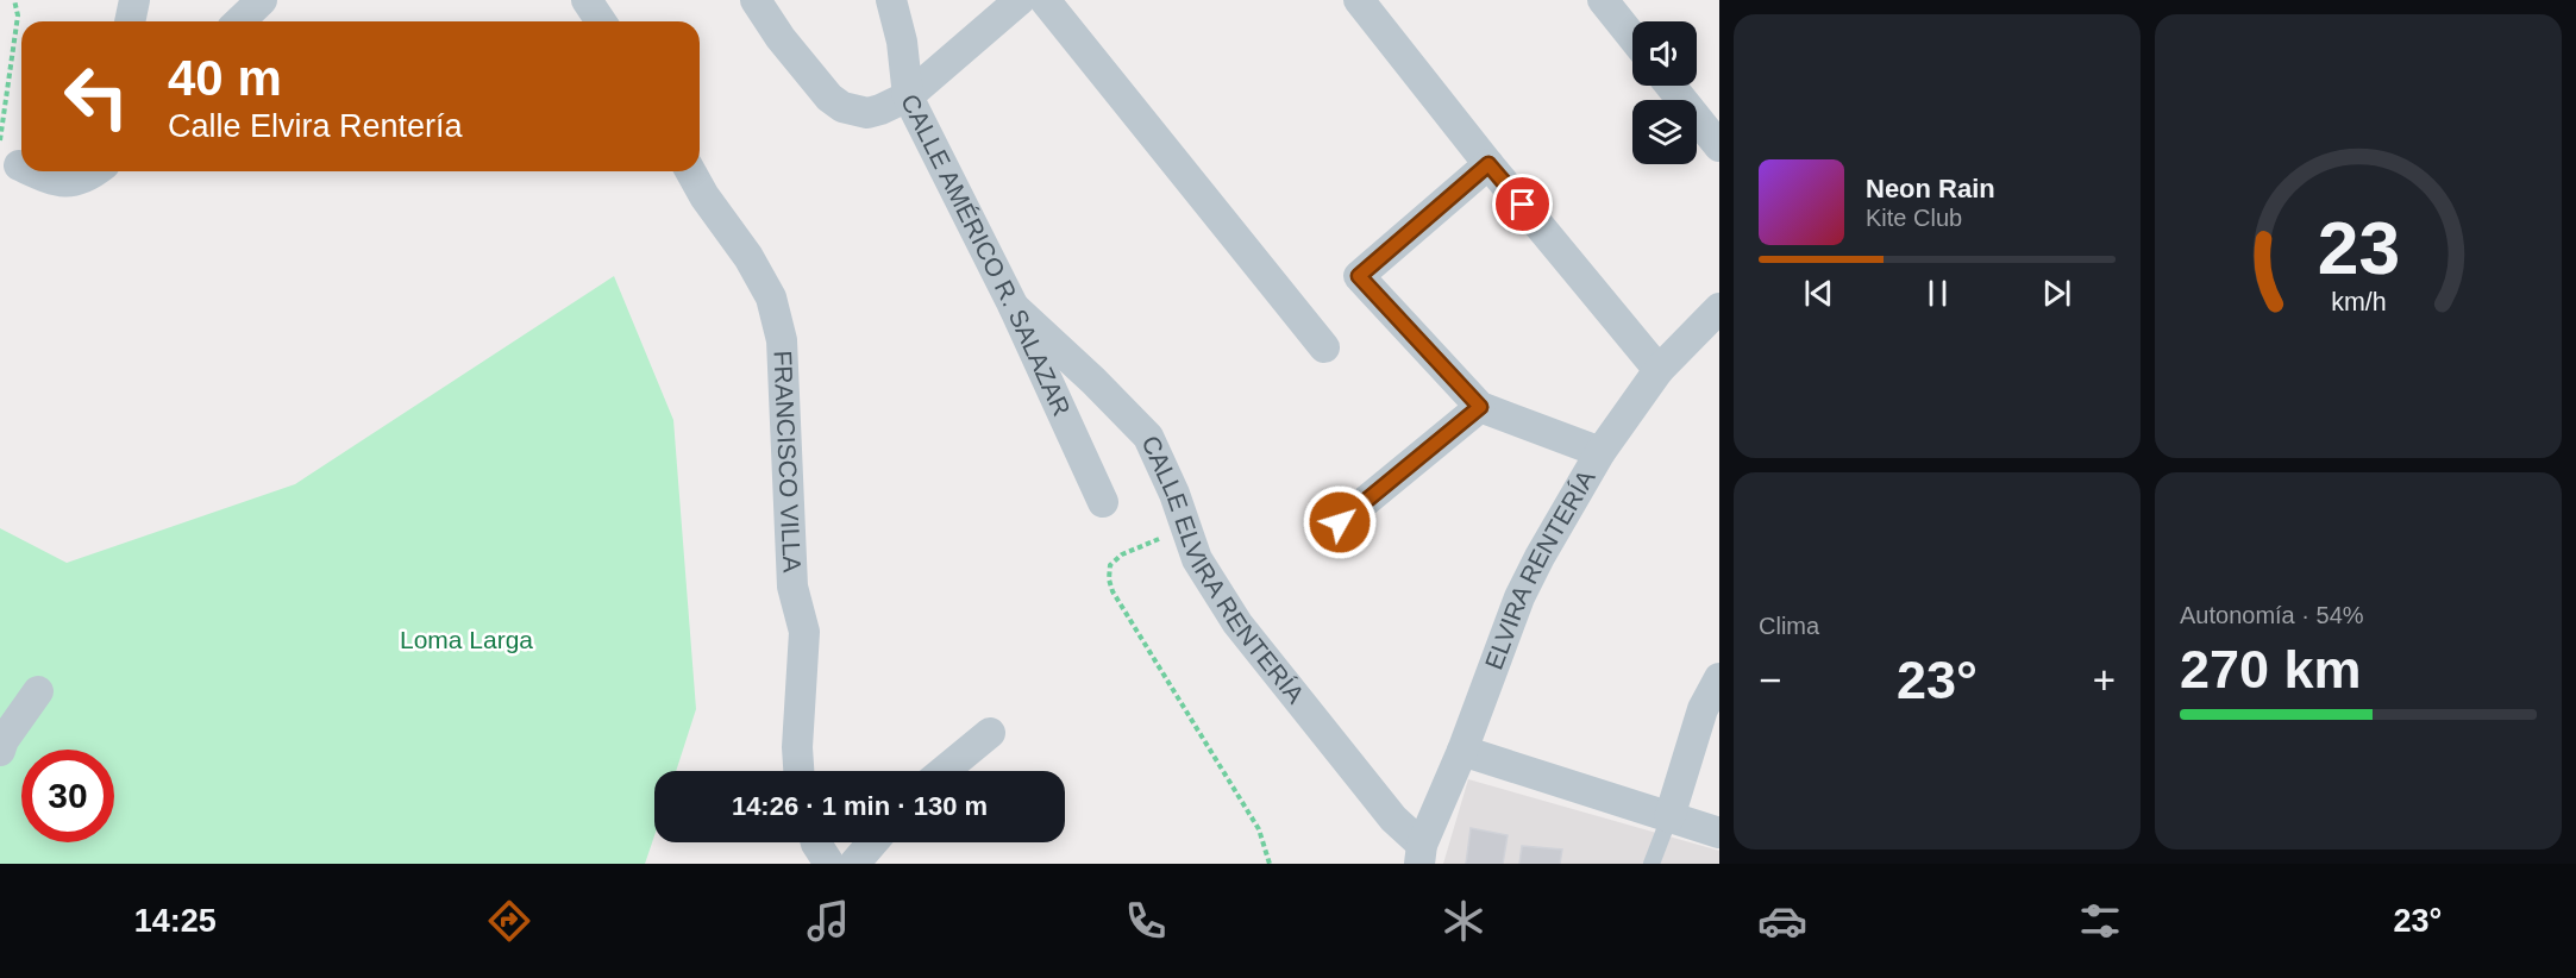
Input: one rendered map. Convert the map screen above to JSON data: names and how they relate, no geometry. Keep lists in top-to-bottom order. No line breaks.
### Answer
{"streets":{"street":["CALLE AMÉRICO R. SALAZAR","FRANCISCO VILLA","CALLE ELVIRA RENTERÍA","ELVIRA RENTERÍA"]},"crossings":[["CALLE AMÉRICO R. SALAZAR","CALLE ELVIRA RENTERÍA"],["CALLE ELVIRA RENTERÍA","ELVIRA RENTERÍA"]],"parks":["Loma Larga"],"page":{"turn":["40 m","Calle Elvira Rentería"],"song":["Neon Rain","Kite Club"],"tile":["Clima",["Autonomía · 54%","270 km"]],"heat":["−","23°","+"],"limit":"30","trip":"14:26 · 1 min · 130 m","tabs":["14:25","23°"],"gauge":["23","km/h"]}}
